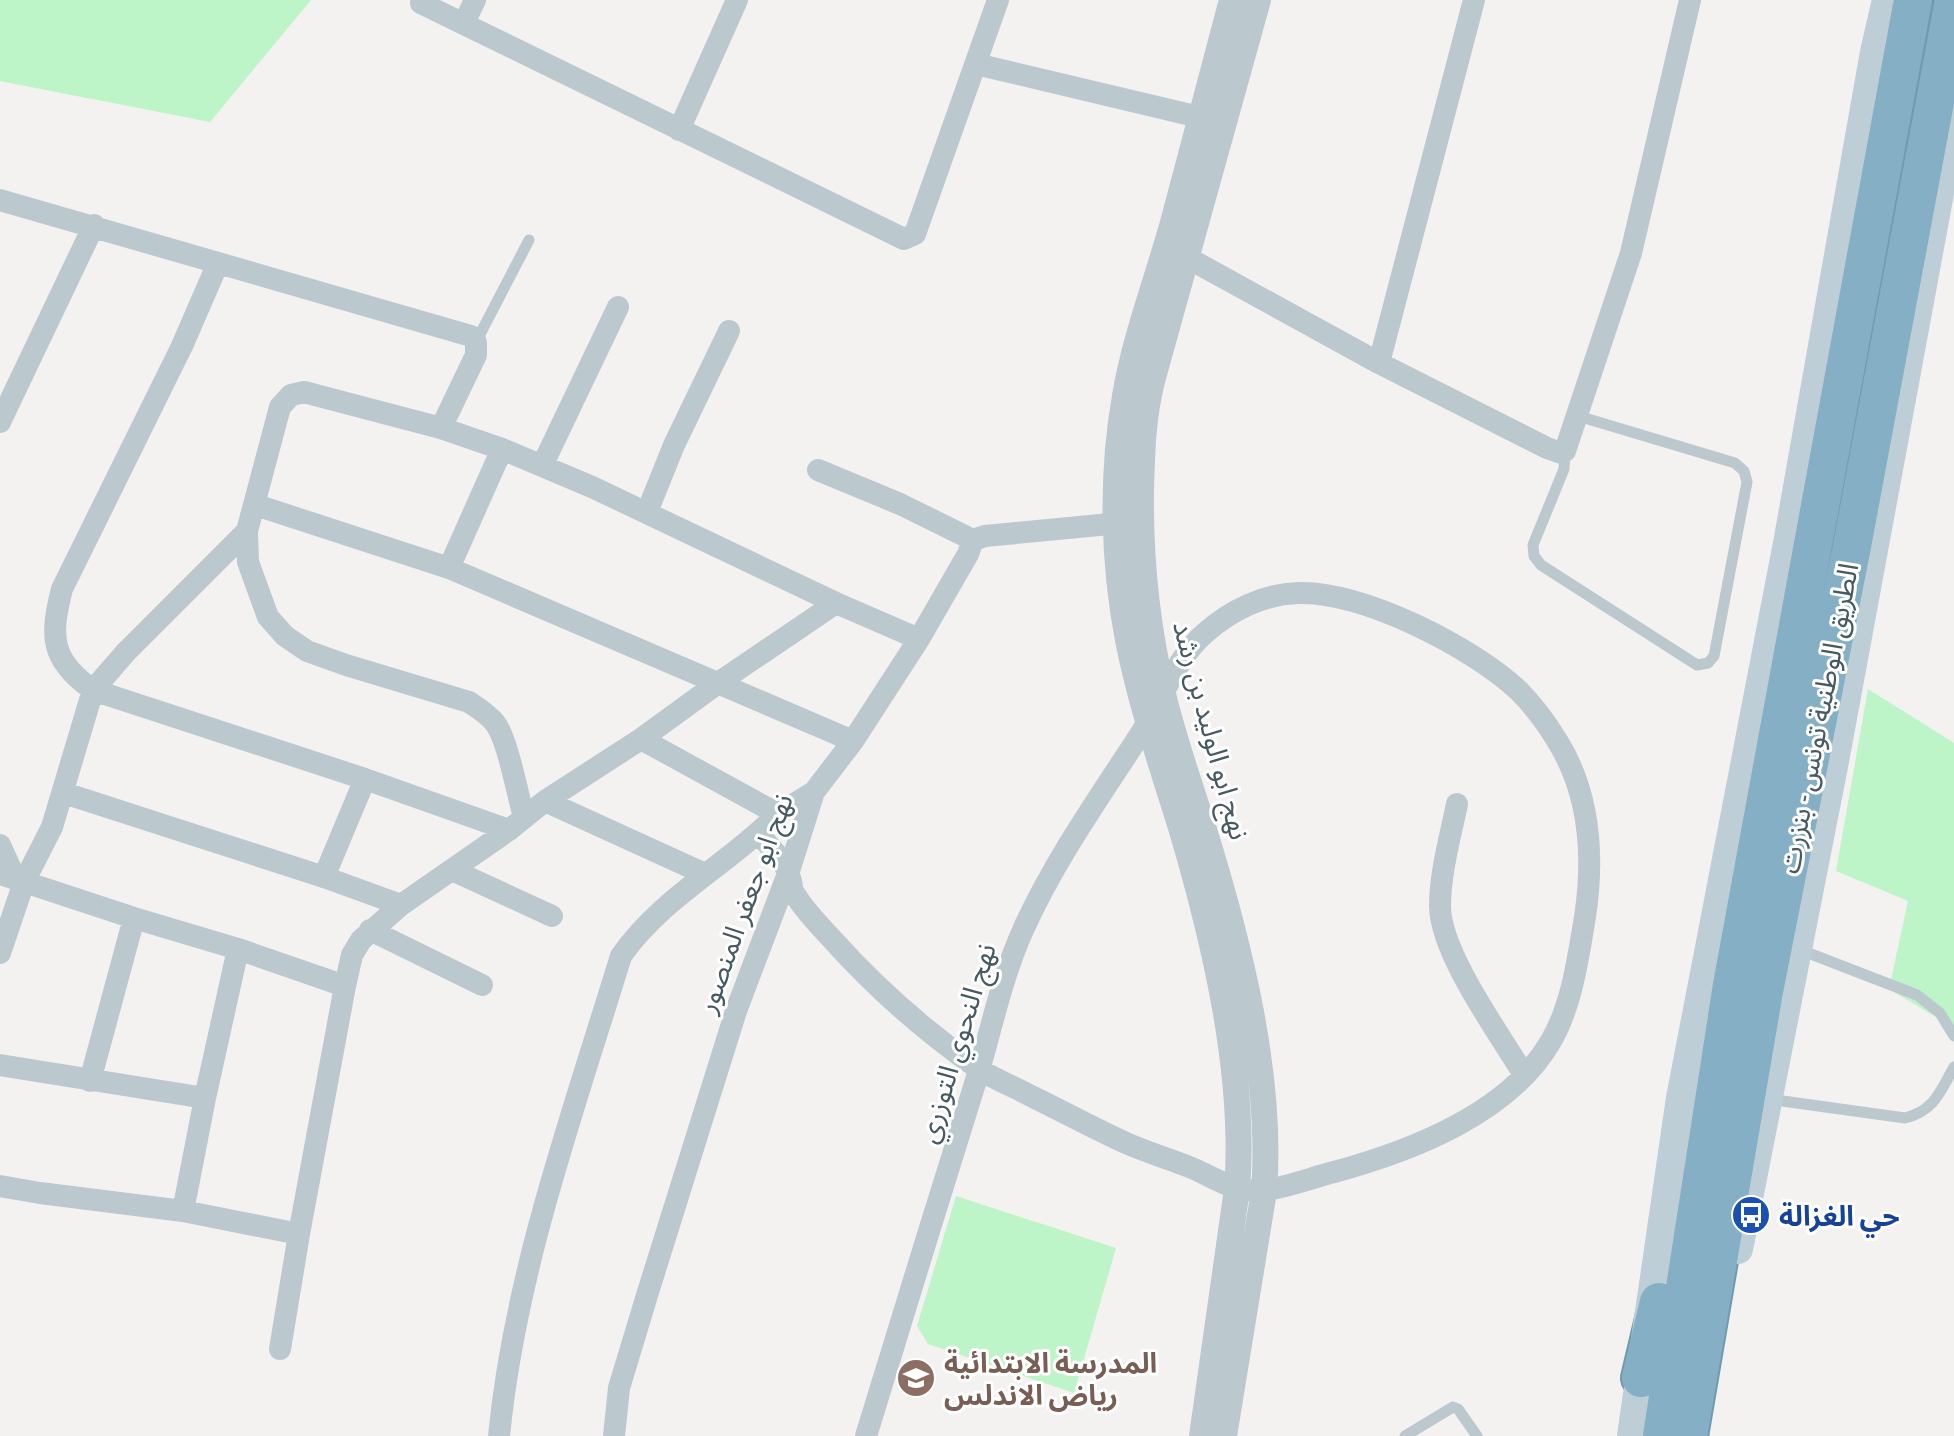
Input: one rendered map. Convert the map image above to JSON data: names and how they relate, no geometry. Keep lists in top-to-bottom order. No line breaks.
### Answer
{"streets":{"highway":["الطريق الوطنية تونس - بنزرت"],"street":["نهج ابو الوليد بن رشد","نهج ابو جعفر المنصور","نهج النحوي التوزري"]},"crossings":[["نهج ابو الوليد بن رشد","نهج النحوي التوزري"]],"places":{"bus stop":["حي الغزالة"],"school or university":["المدرسة الابتدائية رياض الاندلس"]}}
